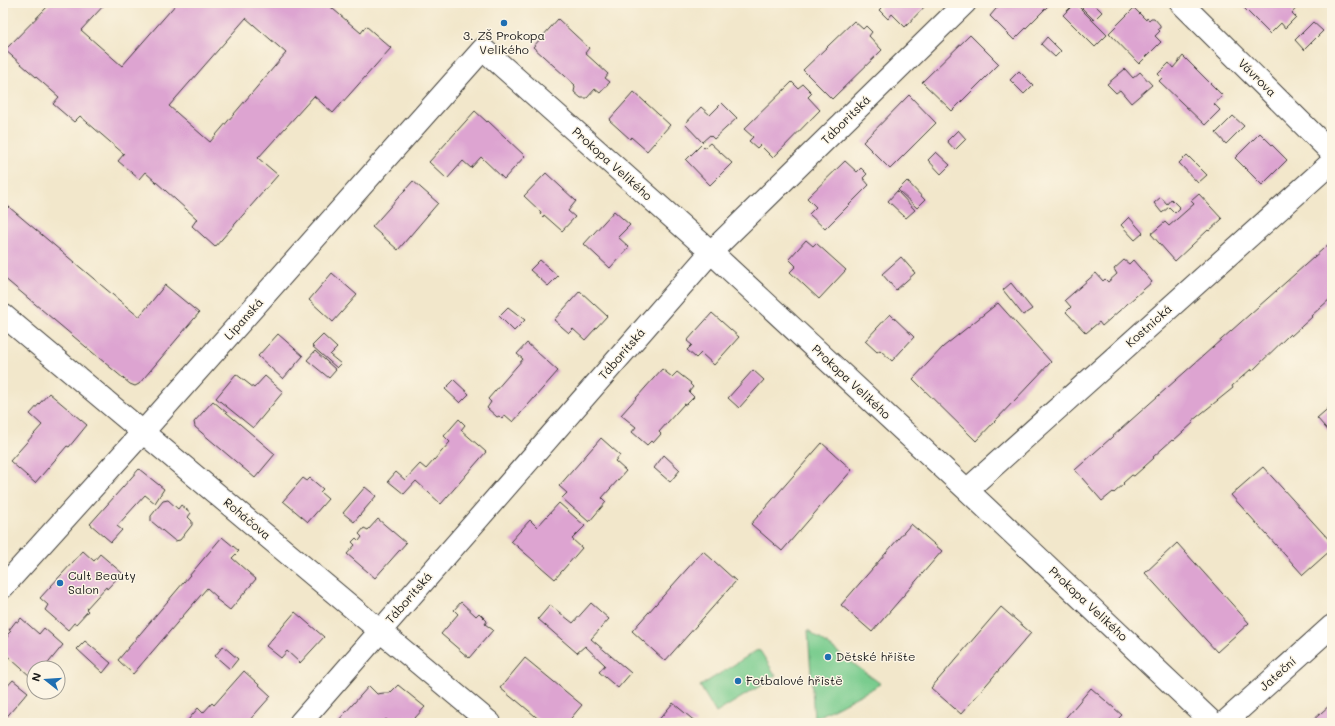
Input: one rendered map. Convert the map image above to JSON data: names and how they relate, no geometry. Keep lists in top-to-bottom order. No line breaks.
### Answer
{"streets":{"street":["Vávrova","Táboritská","Prokopa Velikého","Lipanská","Kostnická","Roháčova","Jateční"]},"crossings":[["Táboritská","Prokopa Velikého"],["Táboritská","Roháčova"],["Prokopa Velikého","Lipanská"],["Prokopa Velikého","Kostnická"],["Lipanská","Roháčova"]],"places":["3. ZŠ Prokopa Velikého","Cult Beauty Salon","Dětské hřište","Fotbalové hřistě"],"north":"left"}
